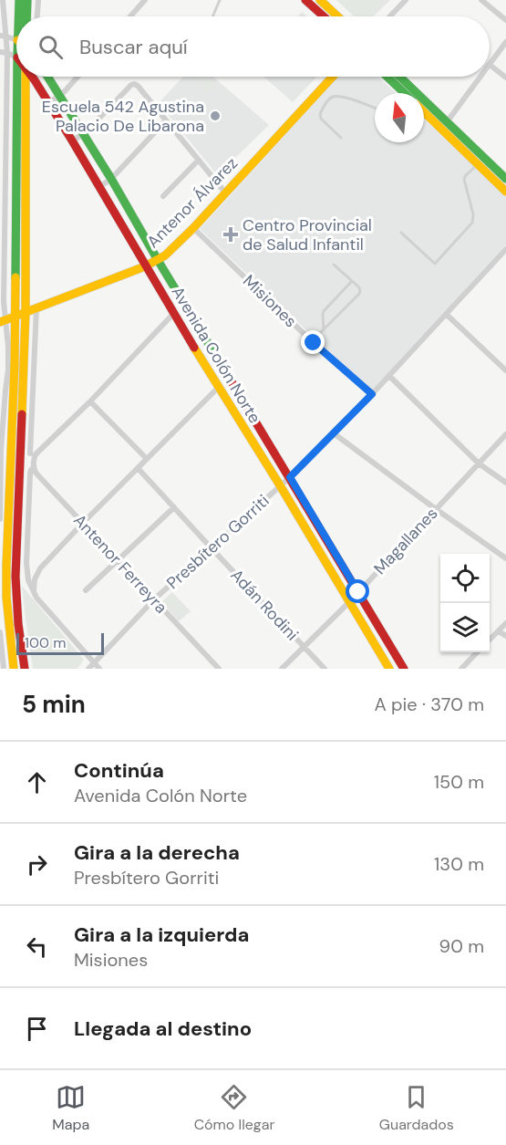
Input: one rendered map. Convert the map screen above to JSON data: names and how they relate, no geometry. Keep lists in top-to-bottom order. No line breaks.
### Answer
{"streets":{"main road":["Antenor Álvarez","Avenida Colón Norte"],"street":["Misiones","Magallanes","Presbítero Gorriti","Antenor Ferreyra","Adán Rodini"]},"crossings":[["Antenor Álvarez","Misiones"],["Antenor Álvarez","Avenida Colón Norte"],["Misiones","Presbítero Gorriti"],["Avenida Colón Norte","Magallanes"],["Avenida Colón Norte","Presbítero Gorriti"],["Magallanes","Adán Rodini"],["Presbítero Gorriti","Antenor Ferreyra"],["Presbítero Gorriti","Adán Rodini"]],"places":{"other":["Escuela 542 Agustina Palacio De Libarona"],"health":["Centro Provincial de Salud Infantil"]},"scale_bar":"100 m","north":"top","page":{"search":"Buscar aquí","scale":"100 m","heading":["5 min","A pie · 370 m"],"list":[["Continúa","Avenida Colón Norte","150 m"],["Gira a la derecha","Presbítero Gorriti","130 m"],["Gira a la izquierda","Misiones","90 m"],"Llegada al destino"],"nav":["Mapa","Cómo llegar","Guardados"]}}
